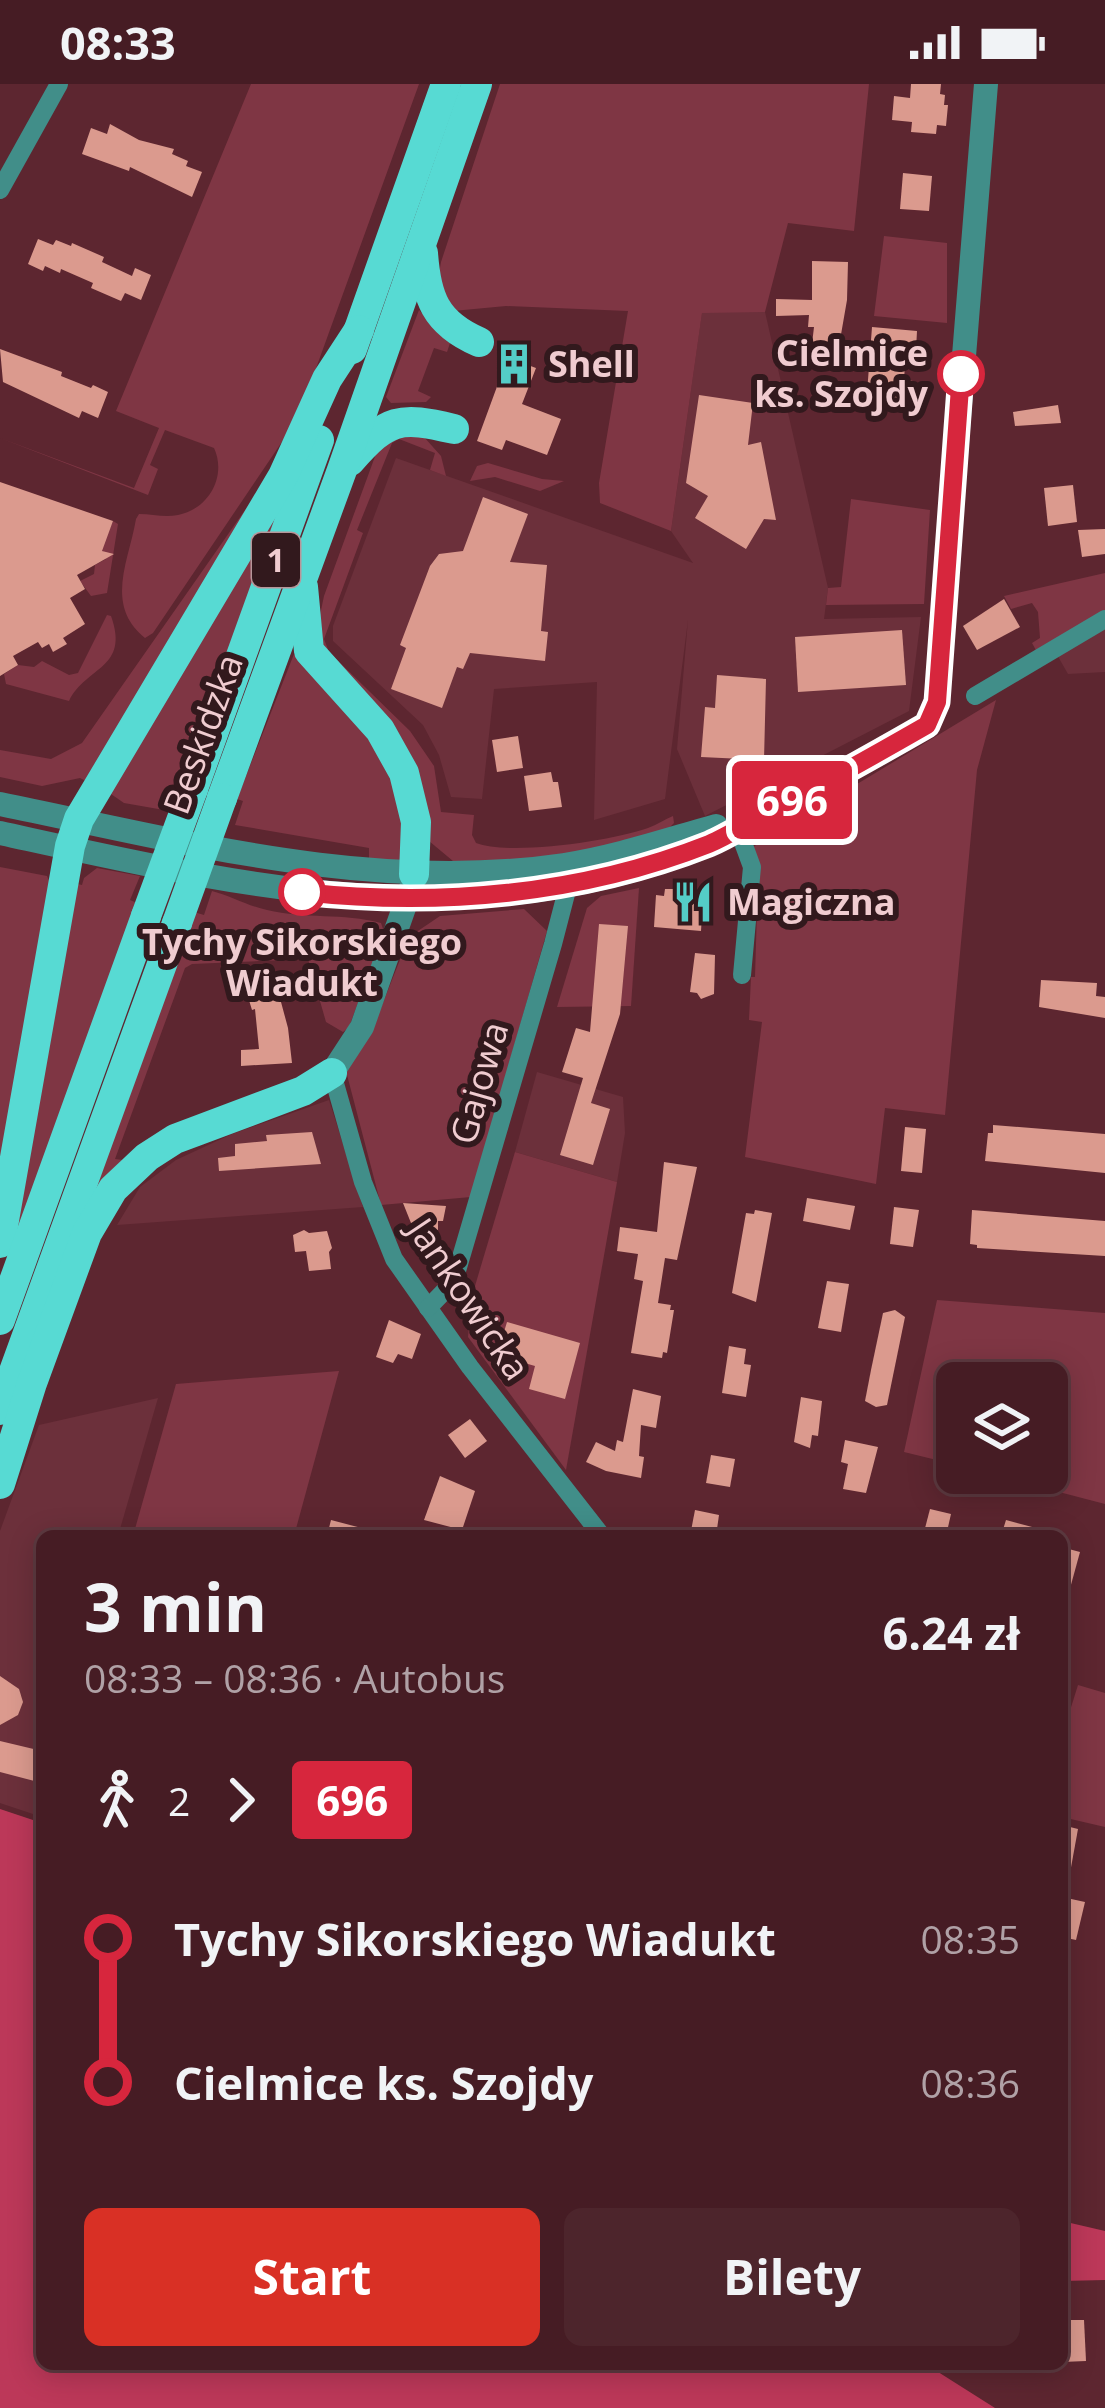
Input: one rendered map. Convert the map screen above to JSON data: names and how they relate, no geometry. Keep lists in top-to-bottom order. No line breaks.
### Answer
{"streets":{"main road":["1","Beskidzka"],"street":["Gajowa","Jankowicka"]},"crossings":[["Gajowa","Jankowicka"]],"places":{"building":["Shell"],"other":["Cielmice ks. Szojdy","Tychy Sikorskiego Wiadukt"],"restaurant":["Magiczna"]},"lines":["bus line 696"],"page":{"status":"08:33","on_map":"696","heading":["3 min","08:33 – 08:36 · Autobus","6.24 zł"],"legs":["2","696"],"list":[{"name":"Tychy Sikorskiego Wiadukt","value":"08:35"},{"name":"Cielmice ks. Szojdy","value":"08:36"}],"buttons":["Start","Bilety"]}}
